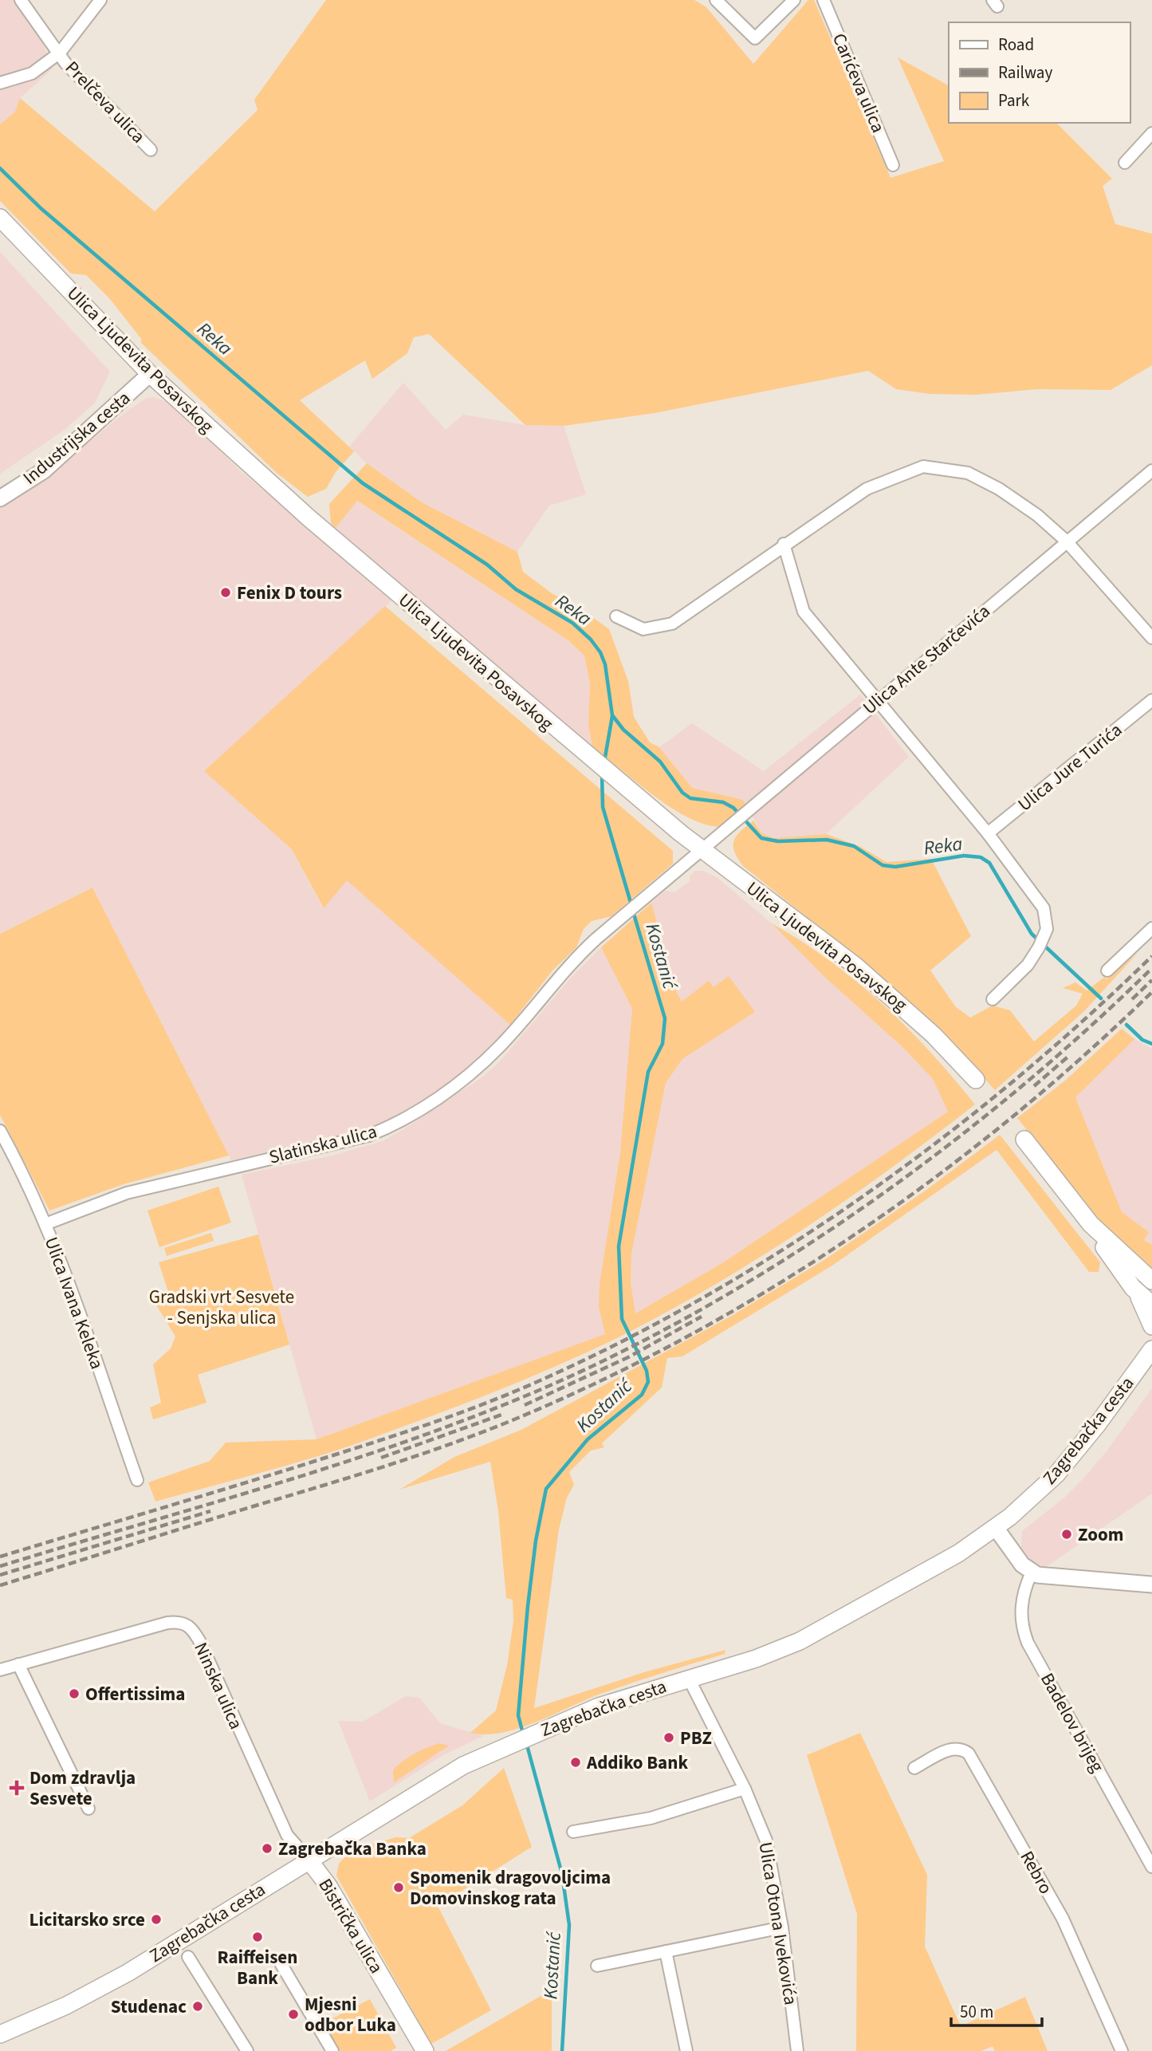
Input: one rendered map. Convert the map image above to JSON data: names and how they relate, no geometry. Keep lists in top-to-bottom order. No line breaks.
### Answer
{"streets":{"main road":["Ulica Ljudevita Posavskog","Zagrebačka cesta","Bistrička ulica"],"street":["Carićeva ulica","Prelčeva ulica","Industrijska cesta","Ulica Ante Starčevića","Ulica Jure Turića","Slatinska ulica","Ulica Ivana Keleka","Ninska ulica","Badelov brijeg","Rebro","Ulica Otona Ivekovića"]},"crossings":[["Ulica Ljudevita Posavskog","Industrijska cesta"],["Ulica Ljudevita Posavskog","Ulica Ante Starčevića"],["Ulica Ljudevita Posavskog","Slatinska ulica"],["Ulica Ante Starčevića","Slatinska ulica"],["Slatinska ulica","Ulica Ivana Keleka"],["Zagrebačka cesta","Ninska ulica"],["Zagrebačka cesta","Ulica Otona Ivekovića"],["Zagrebačka cesta","Bistrička ulica"],["Ninska ulica","Bistrička ulica"]],"water":["Reka","Kostanić"],"parks":["Gradski vrt Sesvete - Senjska ulica"],"places":{"other":["Fenix D tours","Zoom","Offertissima","PBZ","Addiko Bank","Zagrebačka Banka","Spomenik dragovoljcima Domovinskog rata","Licitarsko srce","Raiffeisen Bank","Studenac","Mjesni odbor Luka"],"health":["Dom zdravlja Sesvete"]},"legend":["Road","Railway","Park"],"scale_bar":"50 m"}
